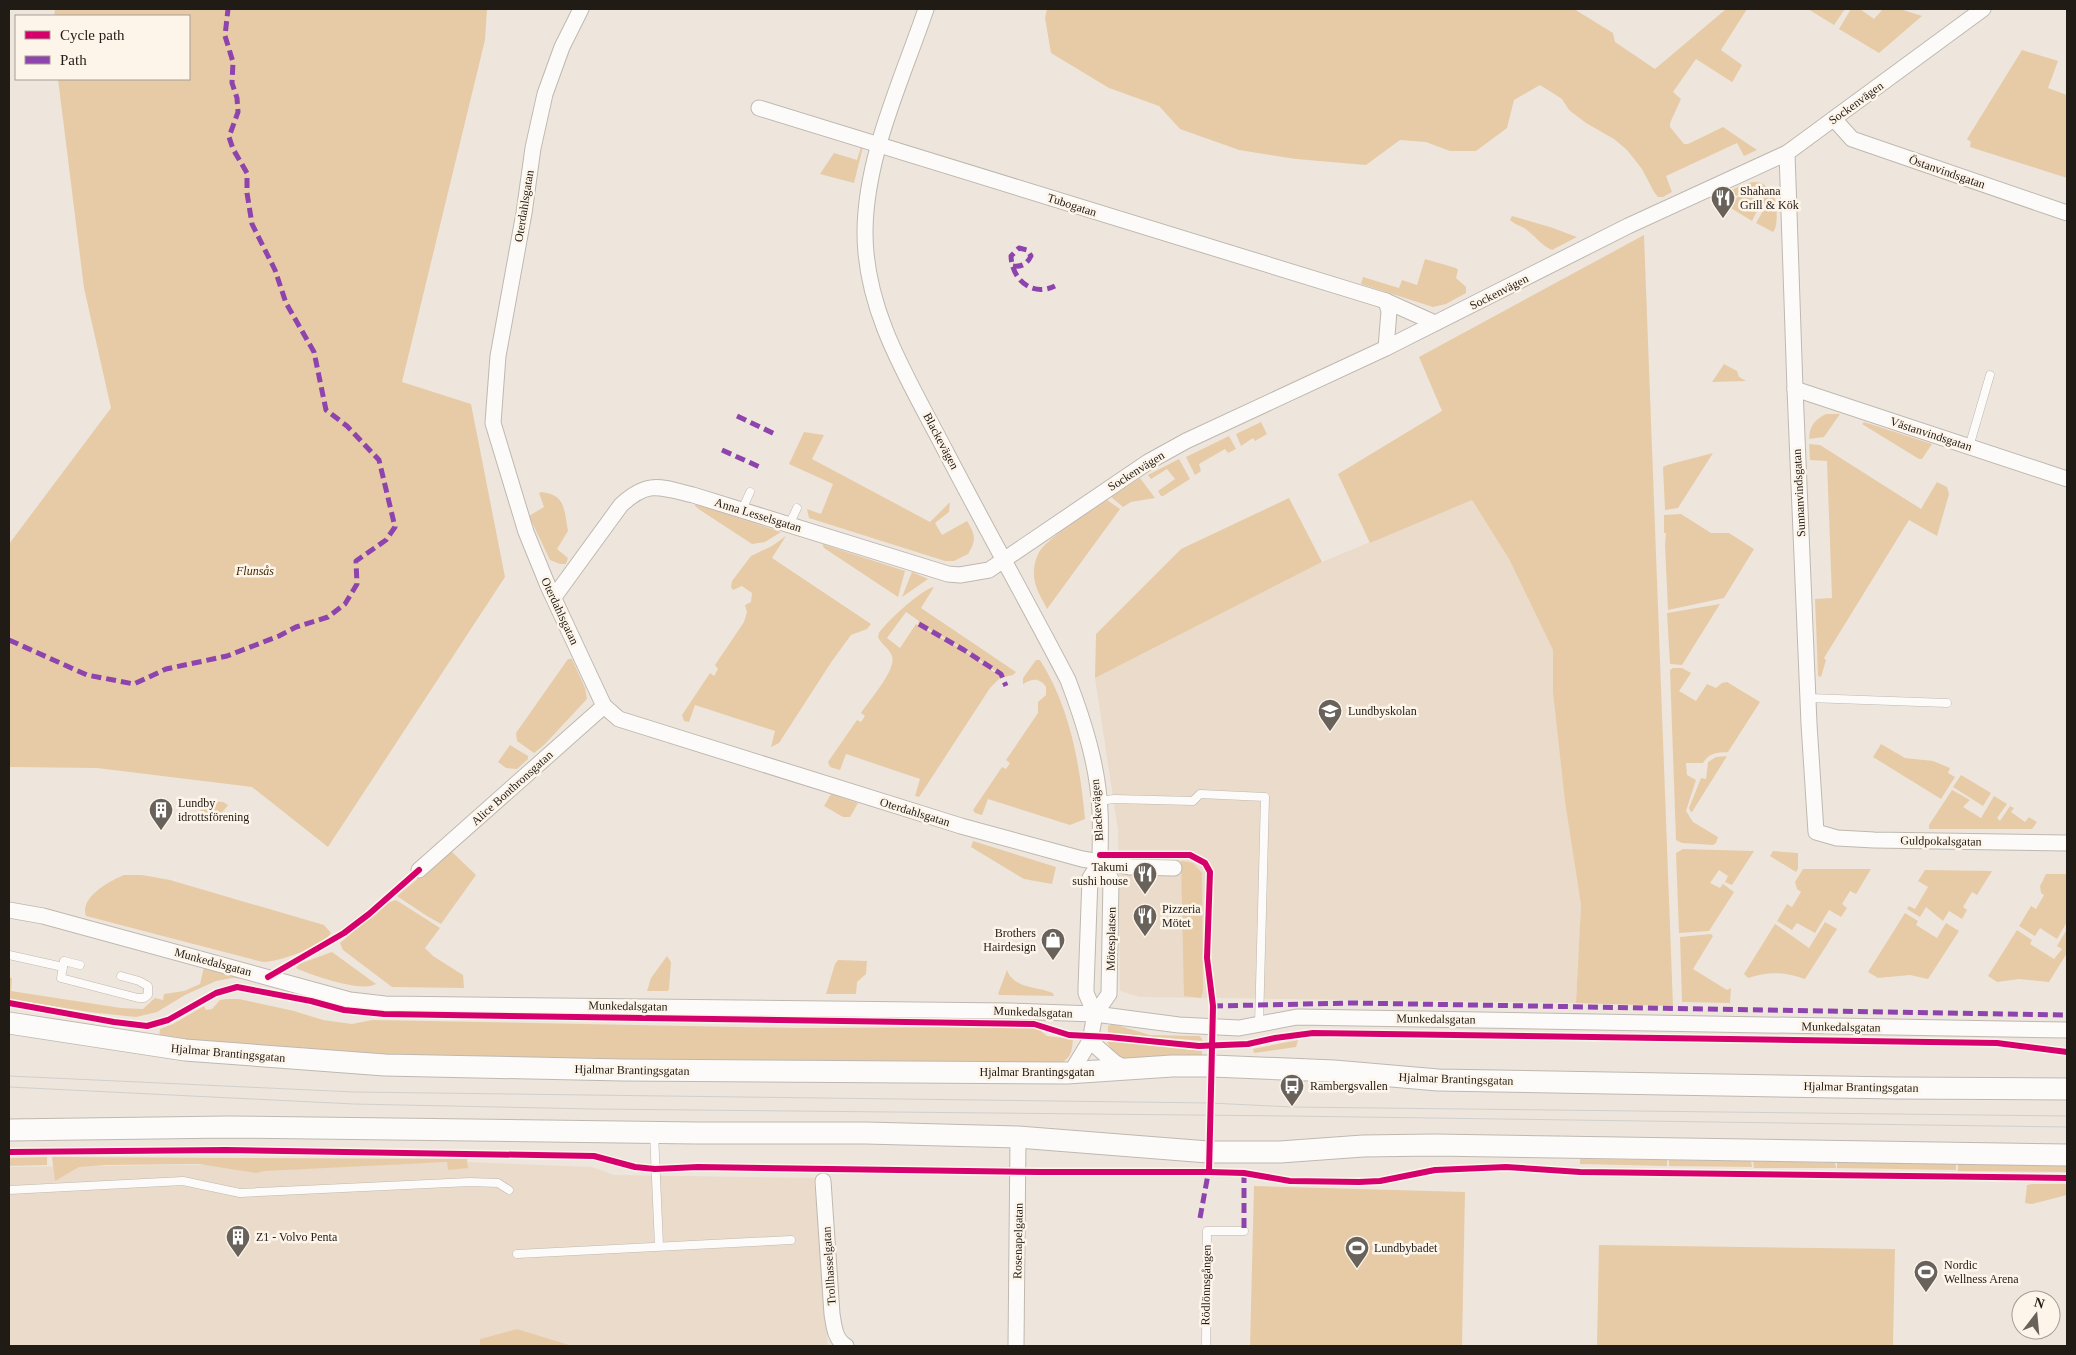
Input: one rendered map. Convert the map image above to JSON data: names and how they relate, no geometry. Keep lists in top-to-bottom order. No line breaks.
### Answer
{"streets":{"main road":["Hjalmar Brantingsgatan"],"street":["Sockenvägen","Östanvindsgatan","Tubogatan","Oterdahlsgatan","Västanvindsgatan","Blackevägen","Sunnanvindsgatan","Anna Lesselsgatan","Alice Bonthronsgatan","Guldpokalsgatan","Mötesplatsen","Munkedalsgatan","Rosenapelgatan","Trollhasselgatan"],"lane":["Rödlönnsgången"]},"crossings":[["Sockenvägen","Östanvindsgatan"],["Sockenvägen","Tubogatan"],["Sockenvägen","Blackevägen"],["Sockenvägen","Sunnanvindsgatan"],["Sockenvägen","Anna Lesselsgatan"],["Tubogatan","Blackevägen"],["Oterdahlsgatan","Blackevägen"],["Oterdahlsgatan","Anna Lesselsgatan"],["Oterdahlsgatan","Alice Bonthronsgatan"],["Oterdahlsgatan","Mötesplatsen"],["Västanvindsgatan","Sunnanvindsgatan"],["Blackevägen","Anna Lesselsgatan"],["Blackevägen","Mötesplatsen"],["Sunnanvindsgatan","Guldpokalsgatan"],["Mötesplatsen","Munkedalsgatan"],["Mötesplatsen","Hjalmar Brantingsgatan"]],"parks":["Flunsås"],"places":{"restaurant":["Shahana Grill & Kök","Takumi sushi house","Pizzeria Mötet"],"school or university":["Lundbyskolan"],"building":["Lundby idrottsförening","Z1 - Volvo Penta"],"shop":["Brothers Hairdesign"],"bus stop":["Rambergsvallen"],"sports":["Lundbybadet","Nordic Wellness Arena"]},"legend":["Cycle path","Path"],"north":"top"}
